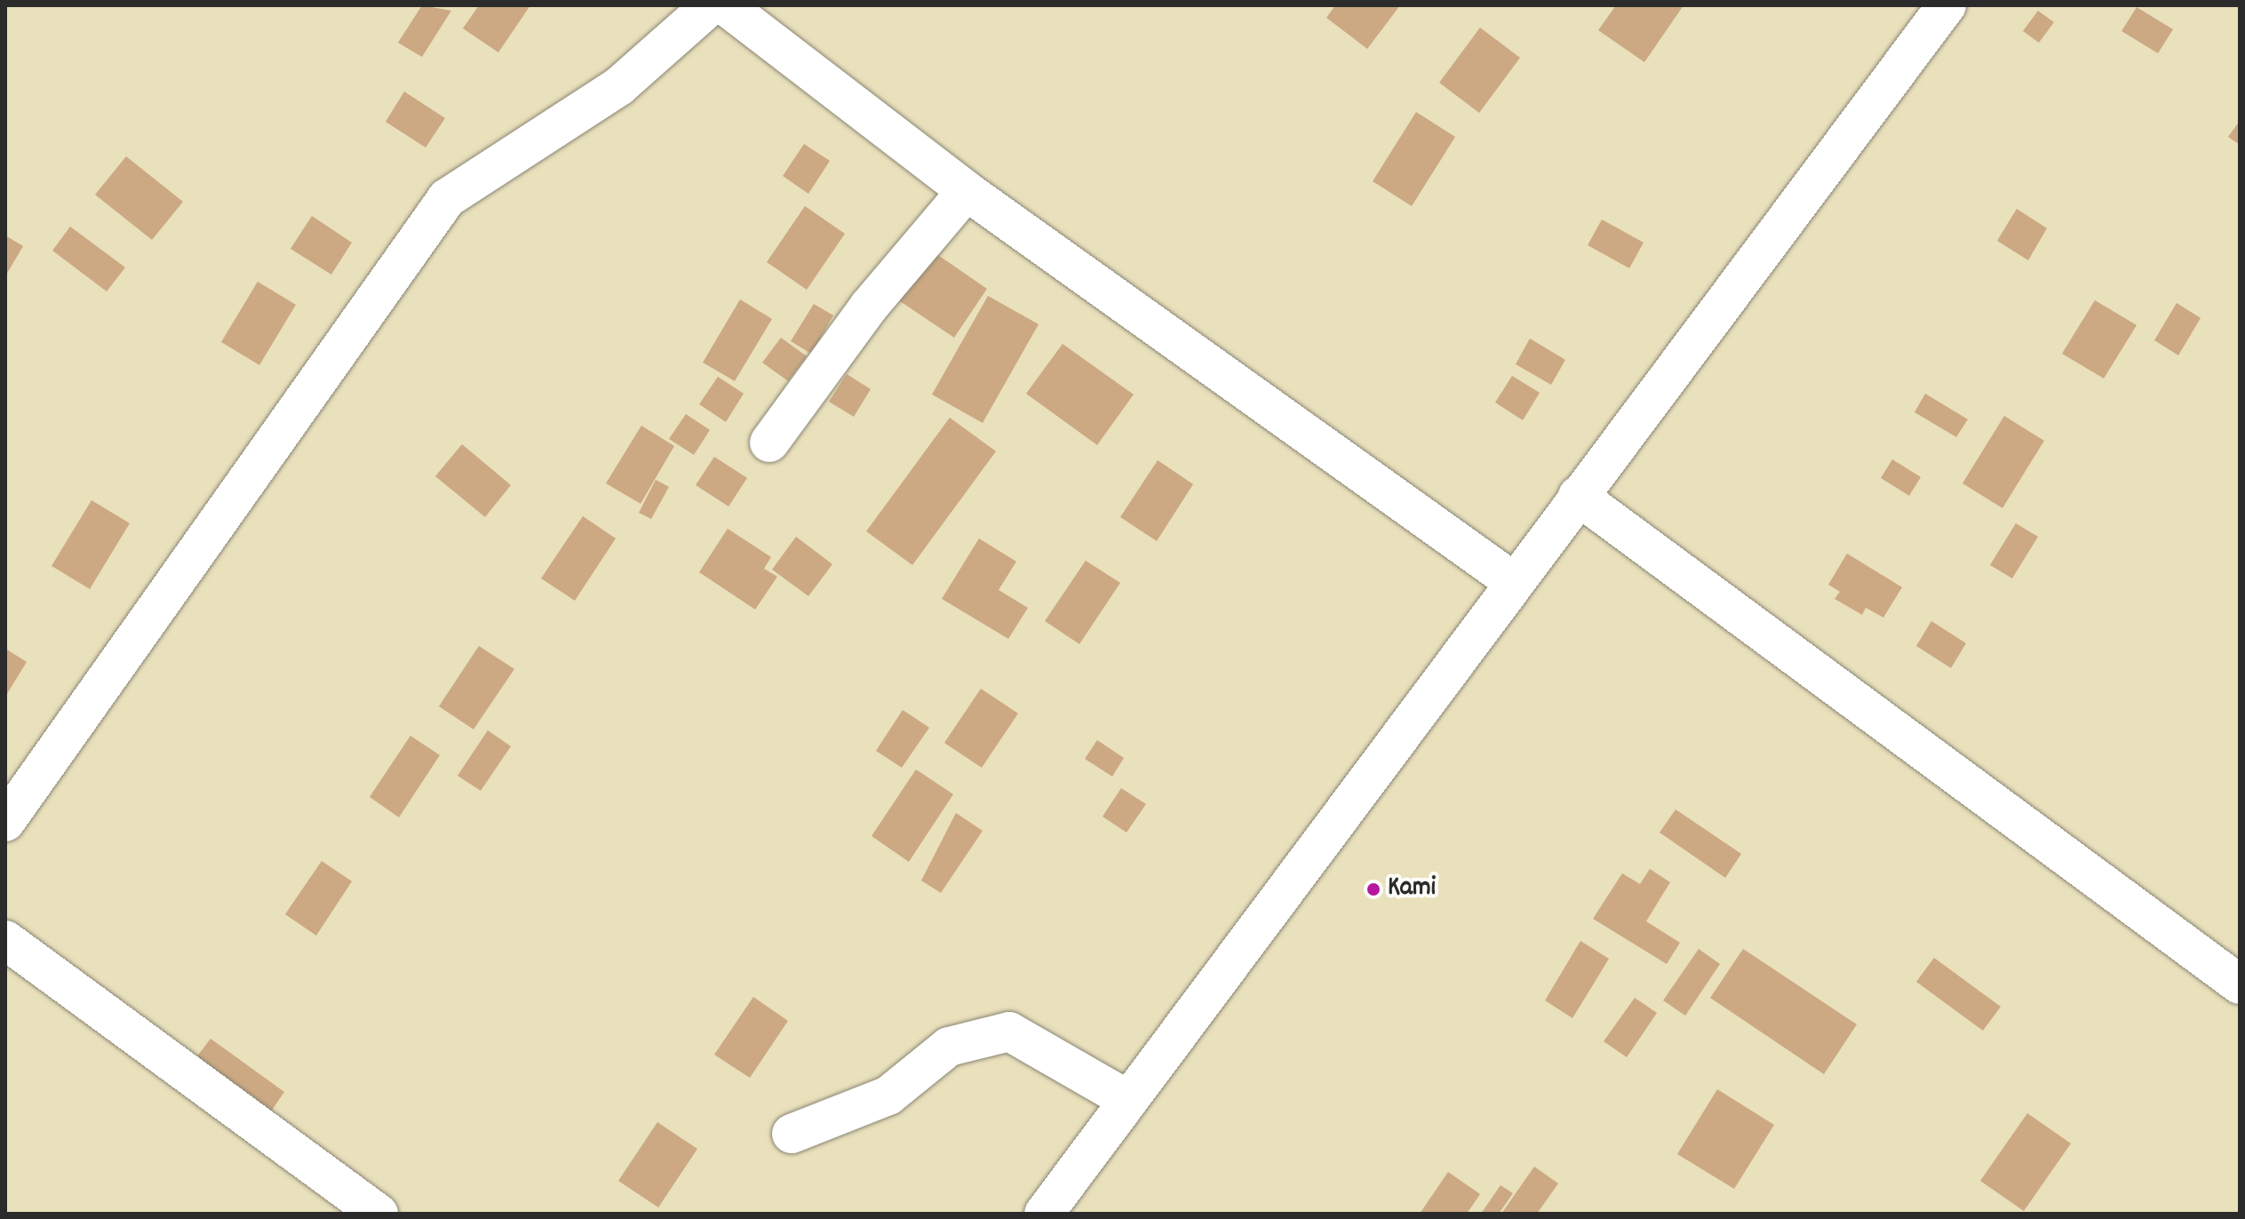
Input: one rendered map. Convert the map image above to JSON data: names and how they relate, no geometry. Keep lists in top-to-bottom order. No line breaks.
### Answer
{"places":["Kami"]}
